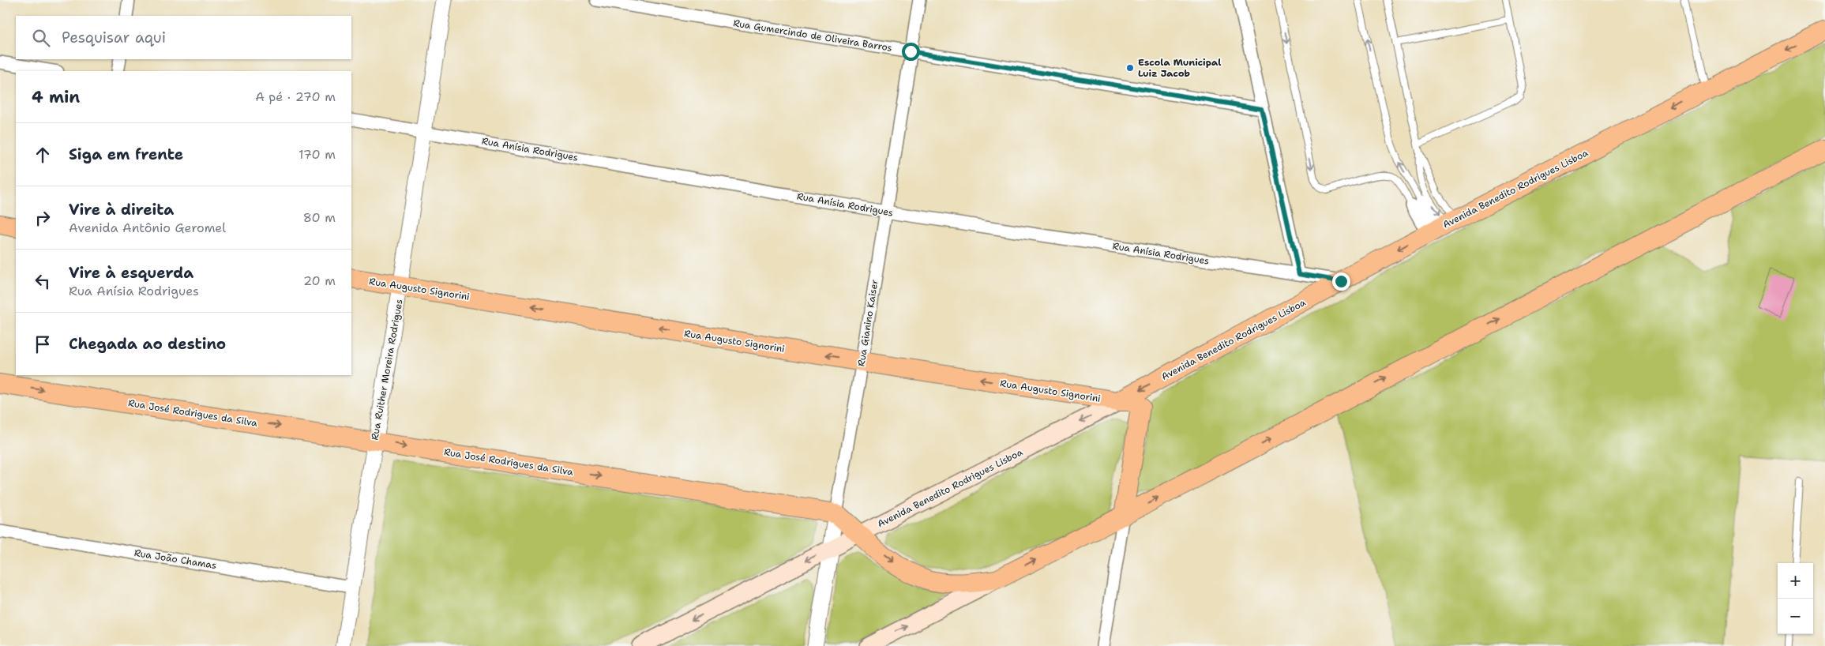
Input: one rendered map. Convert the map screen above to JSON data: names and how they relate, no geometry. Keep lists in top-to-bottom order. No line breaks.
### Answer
{"streets":{"main road":["Avenida Benedito Rodrigues Lisboa","Rua Augusto Signorini","Rua José Rodrigues da Silva"],"street":["Rua Gumercindo de Oliveira Barros","Rua Anísia Rodrigues","Rua Gianino Kaiser","Rua Ruither Moreira Rodrigues","Rua João Chamas"]},"crossings":[["Rua Gumercindo de Oliveira Barros","Rua Gianino Kaiser"],["Rua Anísia Rodrigues","Avenida Benedito Rodrigues Lisboa"],["Rua Anísia Rodrigues","Rua Gianino Kaiser"],["Rua Anísia Rodrigues","Rua Ruither Moreira Rodrigues"],["Avenida Benedito Rodrigues Lisboa","Rua Augusto Signorini"],["Avenida Benedito Rodrigues Lisboa","Rua Gianino Kaiser"],["Rua Augusto Signorini","Rua Gianino Kaiser"],["Rua Augusto Signorini","Rua Ruither Moreira Rodrigues"],["Rua Gianino Kaiser","Rua José Rodrigues da Silva"],["Rua Ruither Moreira Rodrigues","Rua José Rodrigues da Silva"],["Rua Ruither Moreira Rodrigues","Rua João Chamas"]],"one_way":["Rua Augusto Signorini","Rua José Rodrigues da Silva"],"places":["Escola Municipal Luiz Jacob"],"page":{"search":"Pesquisar aqui","heading":["4 min","A pé · 270 m"],"list":[["Siga em frente","170 m"],["Vire à direita","Avenida Antônio Geromel","80 m"],["Vire à esquerda","Rua Anísia Rodrigues","20 m"],"Chegada ao destino"],"map_buttons":["+","−"]}}
